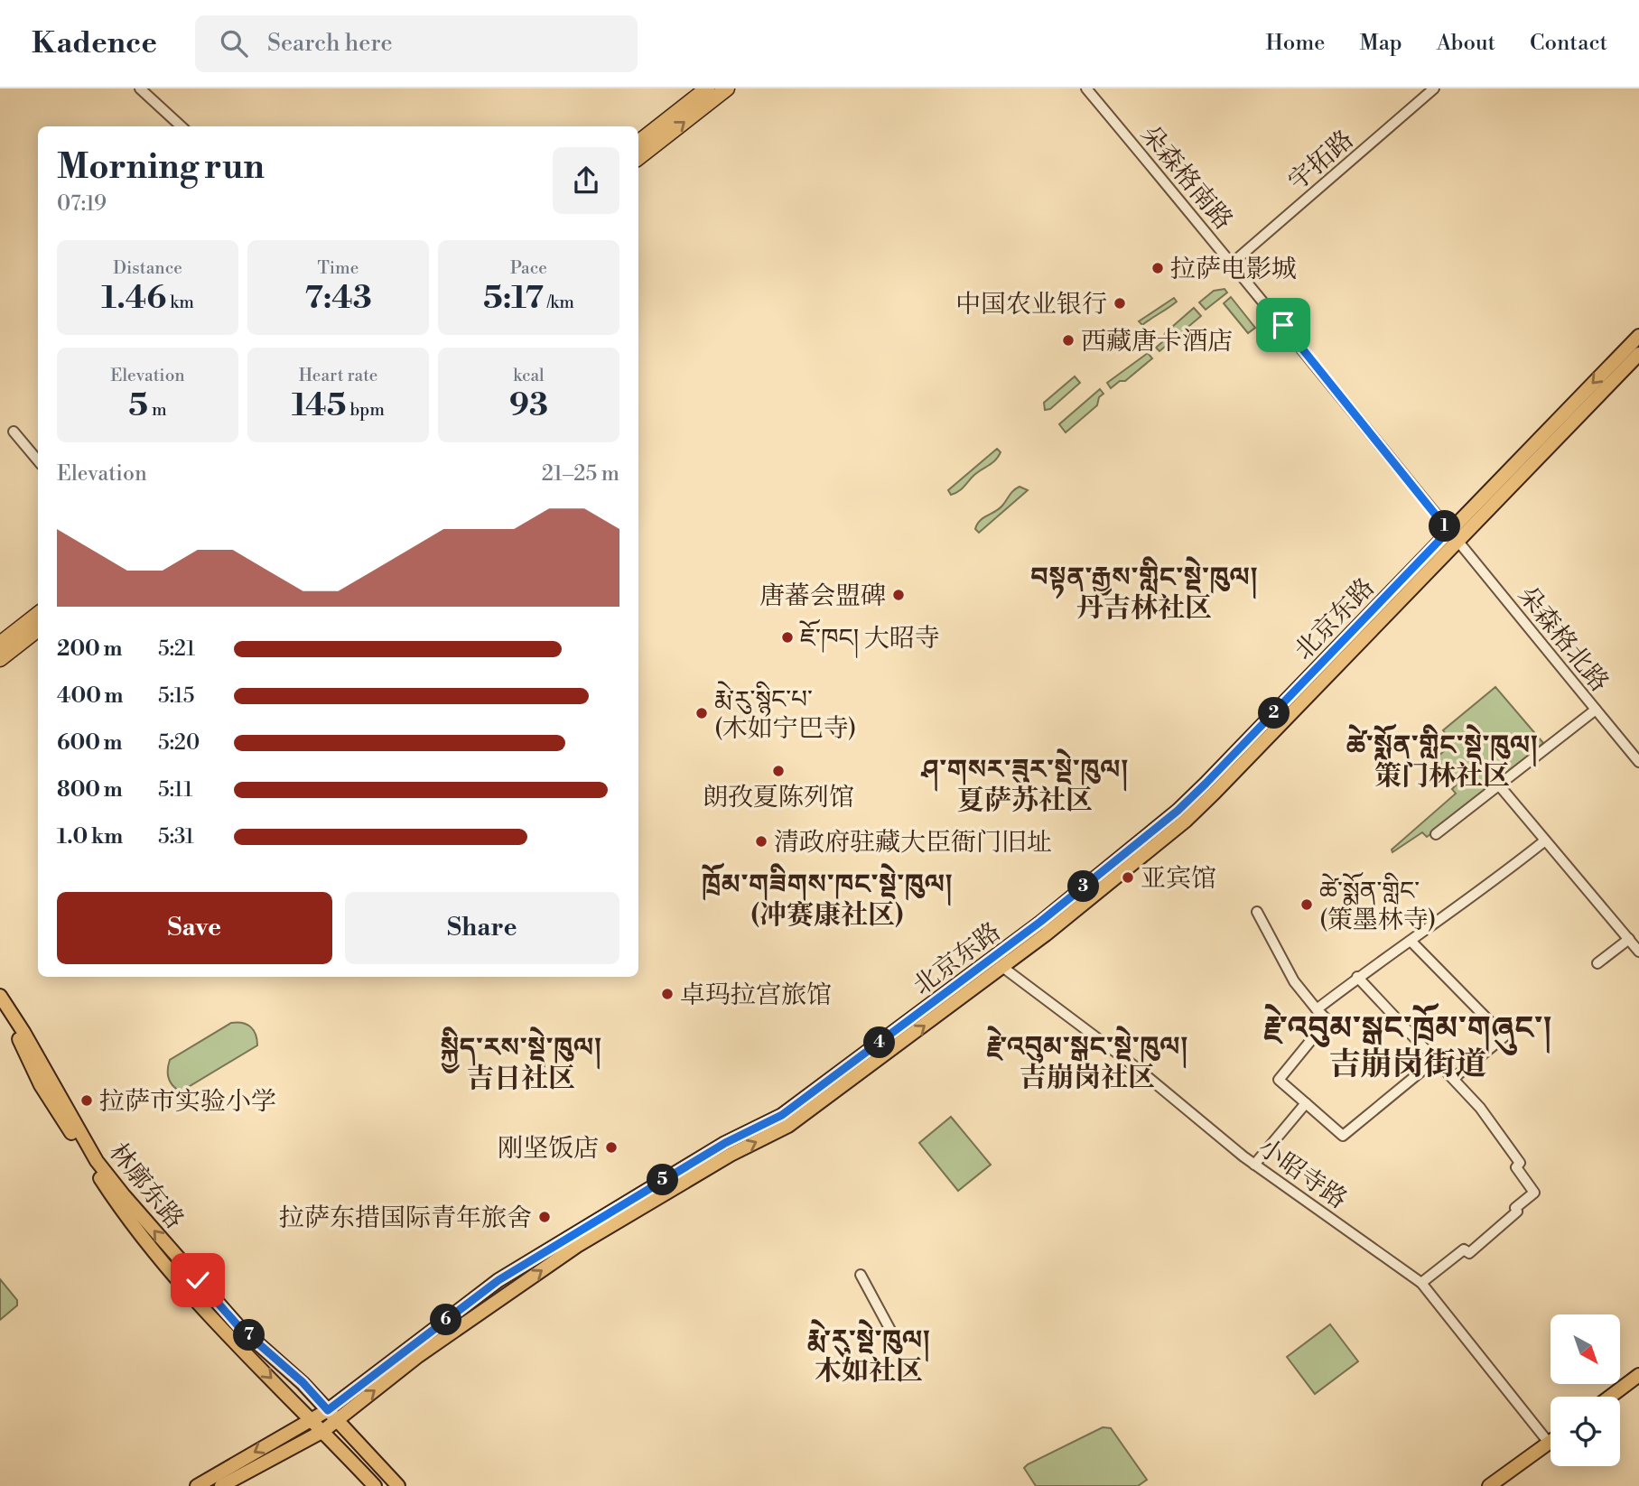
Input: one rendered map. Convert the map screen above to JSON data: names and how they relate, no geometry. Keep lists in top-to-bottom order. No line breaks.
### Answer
{"streets":{"main road":["北京东路","林廓东路"],"street":["宇拓路","朵森格南路","朵森格北路","小昭寺路"]},"crossings":[["宇拓路","朵森格南路"],["朵森格南路","北京东路"],["朵森格南路","朵森格北路"],["北京东路","朵森格北路"],["北京东路","小昭寺路"],["北京东路","林廓东路"]],"districts":["བསྟན་རྒྱས་གླིང་སྡེ་ཁུལ། 丹吉林社区","ཚེ་སྨོན་གླིང་སྡེ་ཁུལ། 策门林社区","ཤ་གསར་ཟུར་སྡེ་ཁུལ། 夏萨苏社区","ཁྲོམ་གཟིགས་ཁང་སྡེ་ཁུལ། (冲赛康社区)","རྗེ་འབུམ་སྒང་ཁྲོམ་གཞུང་། 吉崩岗街道","རྗེ་འབུམ་སྒང་སྡེ་ཁུལ། 吉崩岗社区","སྐྱིད་རས་སྡེ་ཁུལ། 吉日社区","རྨེ་རུ་སྡེ་ཁུལ། 木如社区"],"places":["拉萨电影城","中国农业银行","西藏唐卡酒店","唐蕃会盟碑","ཇོ་ཁང། 大昭寺","རྨེ་རུ་སྙིང་པ་ (木如宁巴寺)","朗孜夏陈列馆","清政府驻藏大臣衙门旧址","亚宾馆","ཚེ་སྨོན་གླིང་ (策墨林寺)","卓玛拉宫旅馆","拉萨市实验小学","刚坚饭店","拉萨东措国际青年旅舍"],"north":"bottom right","page":{"header":"Kadence","search":"Search here","nav":["Home","Map","About","Contact"],"heading":["Morning run","07:19"],"stats":[["Distance","1.46 km"],["Time","7:43"],["Pace","5:17 /km"],["Elevation","5 m"],["Heart rate","145 bpm"],["kcal","93"]],"chart":["Elevation","21–25 m"],"pins":["1","2","3","4","5","6","7"],"list":[{"name":"200 m","note":"5:21"},{"name":"400 m","note":"5:15"},{"name":"600 m","note":"5:20"},{"name":"800 m","note":"5:11"},{"name":"1.0 km","note":"5:31"}],"buttons":["Save","Share"]}}
